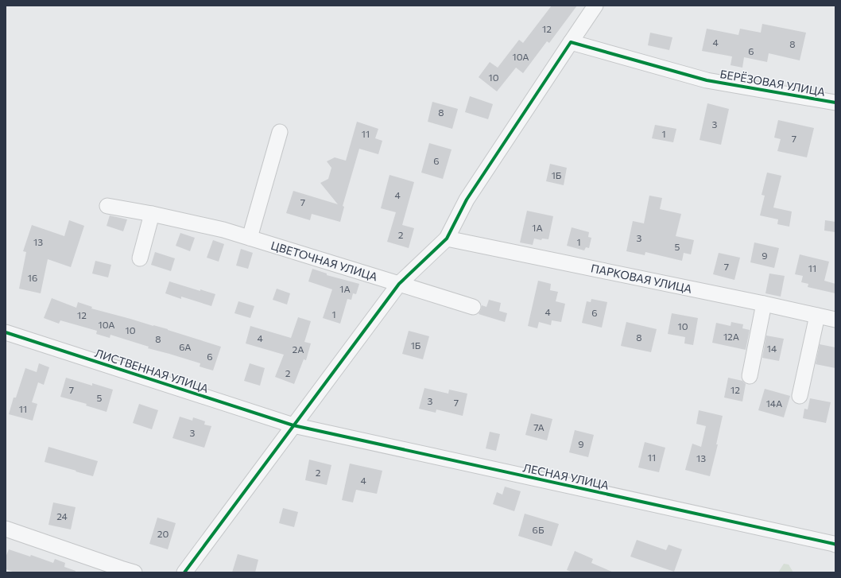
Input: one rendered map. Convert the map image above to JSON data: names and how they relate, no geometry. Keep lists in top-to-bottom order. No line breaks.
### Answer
{"streets":{"street":["БЕРЁЗОВАЯ УЛИЦА","ЦВЕТОЧНАЯ УЛИЦА","ПАРКОВАЯ УЛИЦА","ЛИСТВЕННАЯ УЛИЦА","ЛЕСНАЯ УЛИЦА"]},"crossings":[["ЛИСТВЕННАЯ УЛИЦА","ЛЕСНАЯ УЛИЦА"]],"house_numbers":["12","4","8","6","10А","10","8","3","11","1","7","6","1Б","4","7","1А","2","3","13","1","5","9","7","11","16","1А","4","6","1","12","10А","10","10","12А","8","4","8","1Б","6А","14","2А","6","2","7","12","5","3","7","14А","11","7А","3","9","11","13","2","4","24","6Б","20"]}
